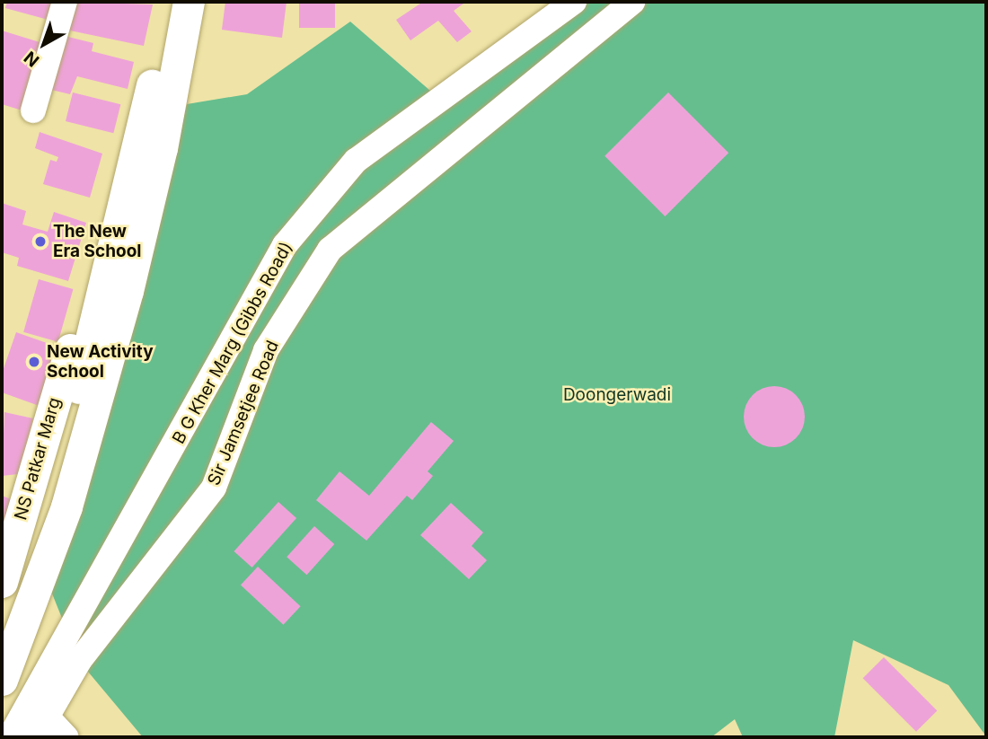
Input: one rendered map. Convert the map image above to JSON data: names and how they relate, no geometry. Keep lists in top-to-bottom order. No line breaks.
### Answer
{"streets":{"main road":["NS Patkar Marg"],"street":["B G Kher Marg (Gibbs Road)","Sir Jamsetjee Road"]},"parks":["Doongerwadi"],"places":["The New Era School","New Activity School"],"north":"bottom left"}
